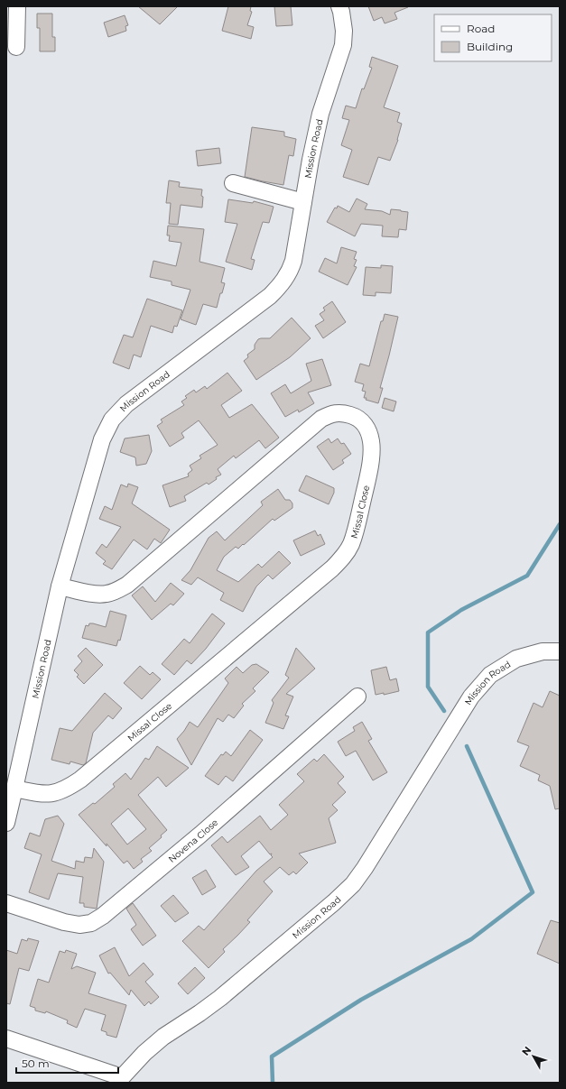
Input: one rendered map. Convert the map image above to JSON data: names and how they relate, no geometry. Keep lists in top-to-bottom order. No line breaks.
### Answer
{"streets":{"street":["Mission Road","Missal Close","Novena Close"]},"crossings":[["Mission Road","Missal Close"]],"legend":["Road","Building"],"scale_bar":"50 m","north":"top left"}
